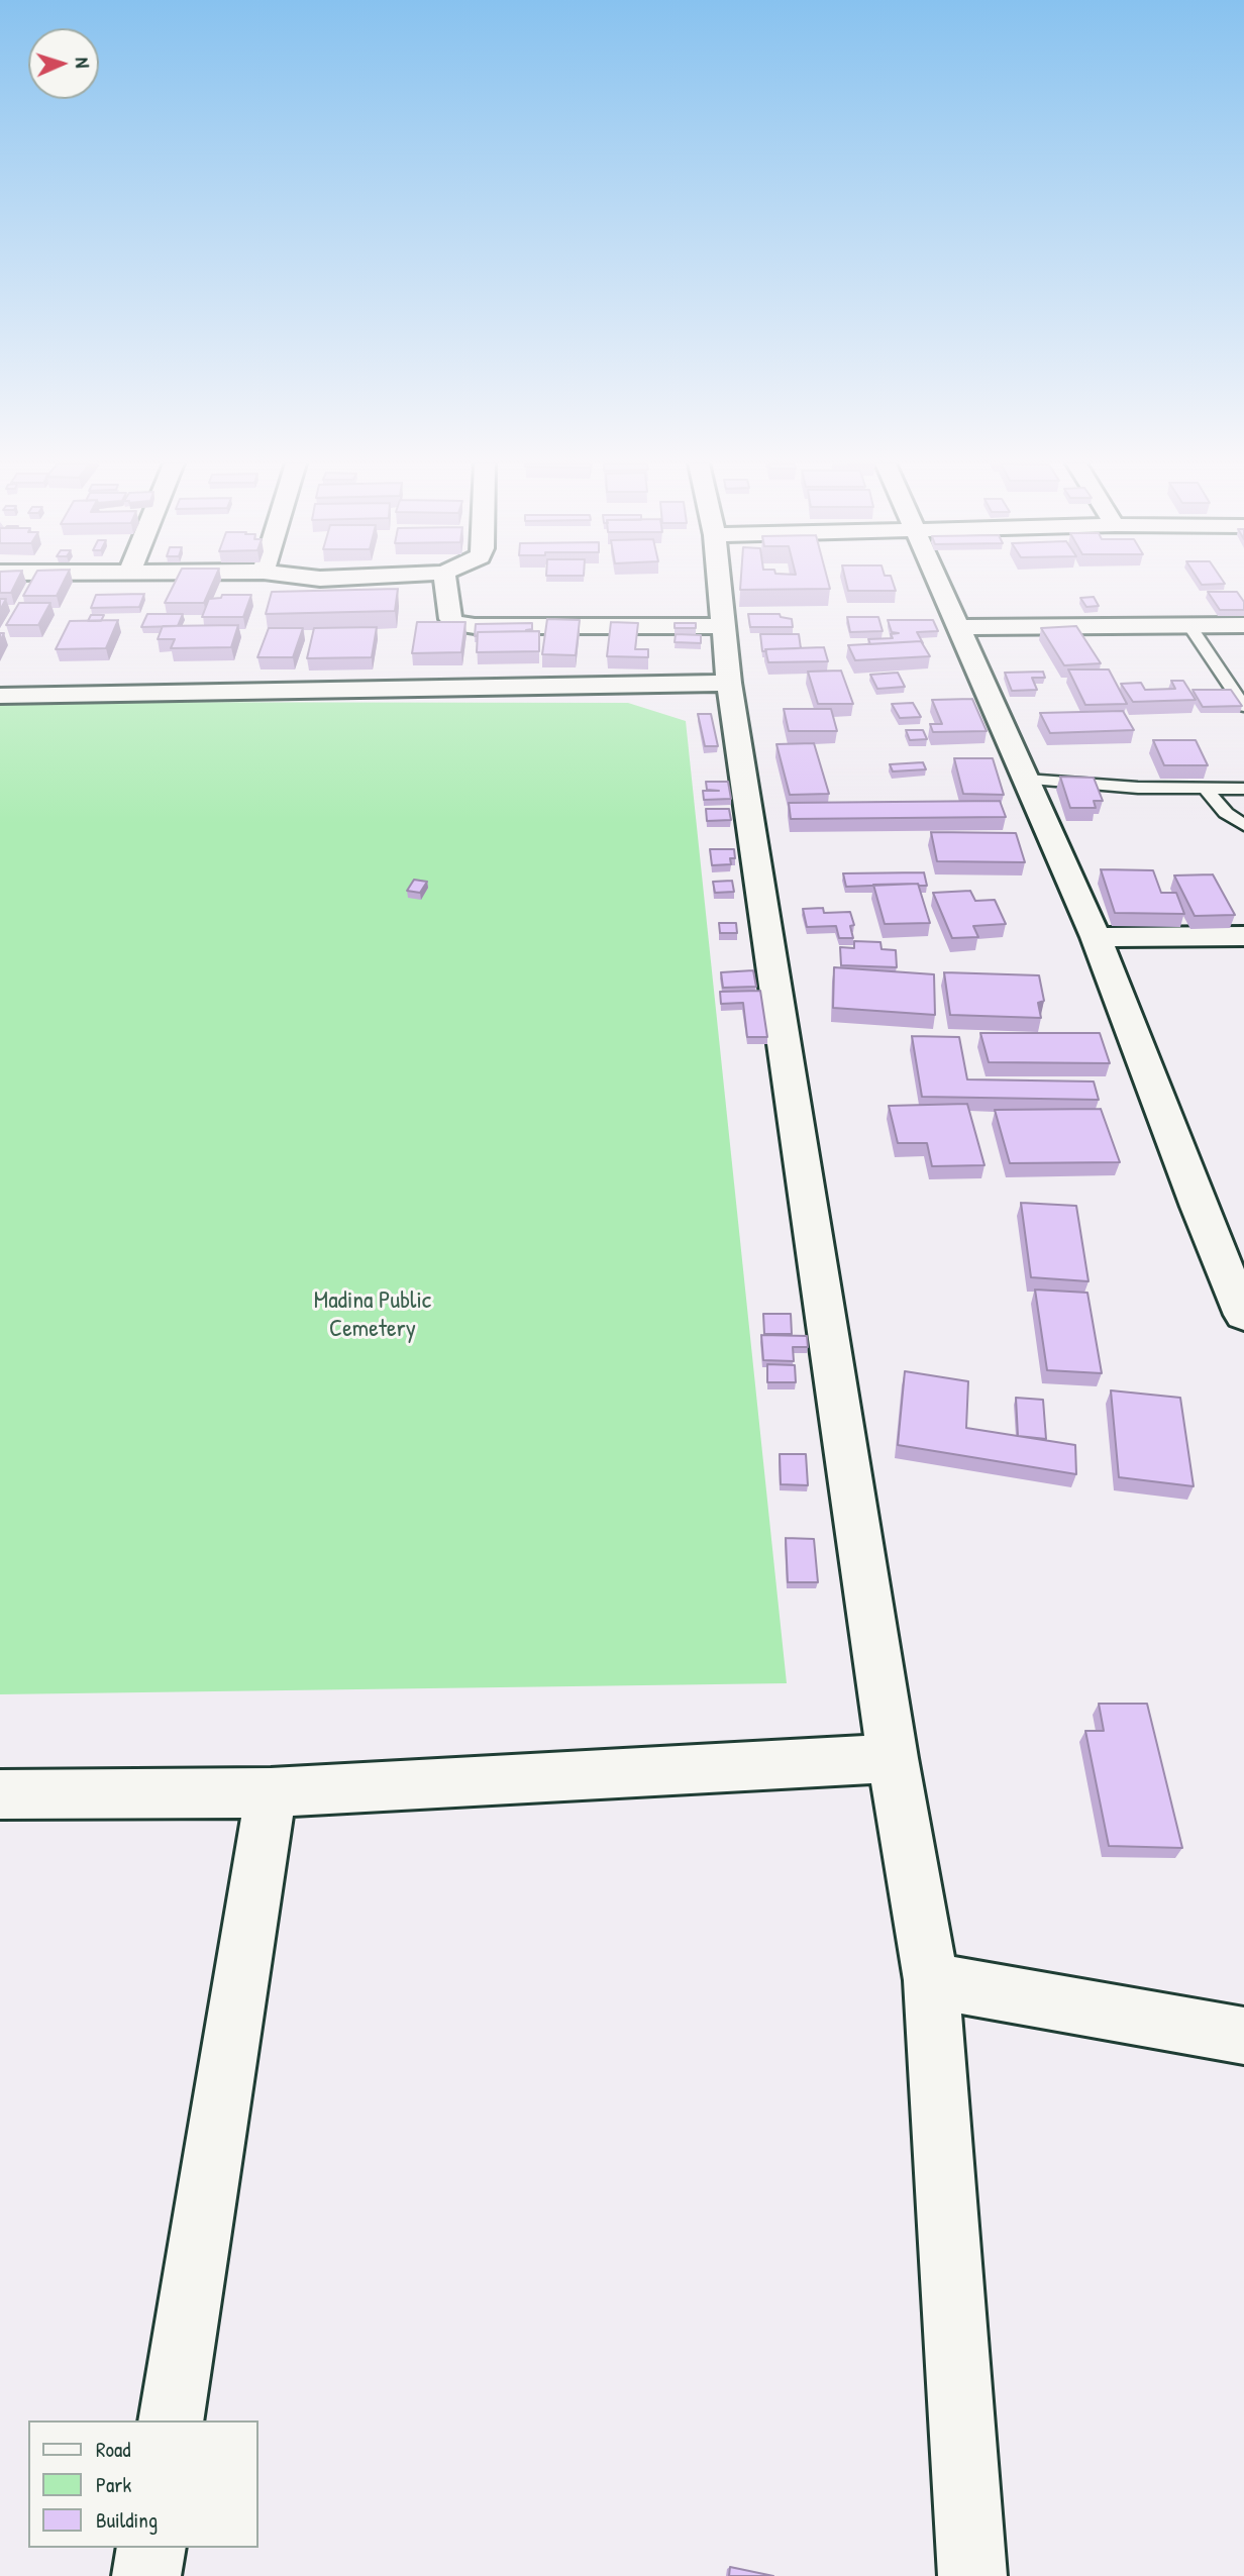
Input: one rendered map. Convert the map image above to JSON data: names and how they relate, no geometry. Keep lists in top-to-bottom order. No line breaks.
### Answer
{"parks":["Madina Public Cemetery"],"legend":["Road","Park","Building"],"north":"right"}
